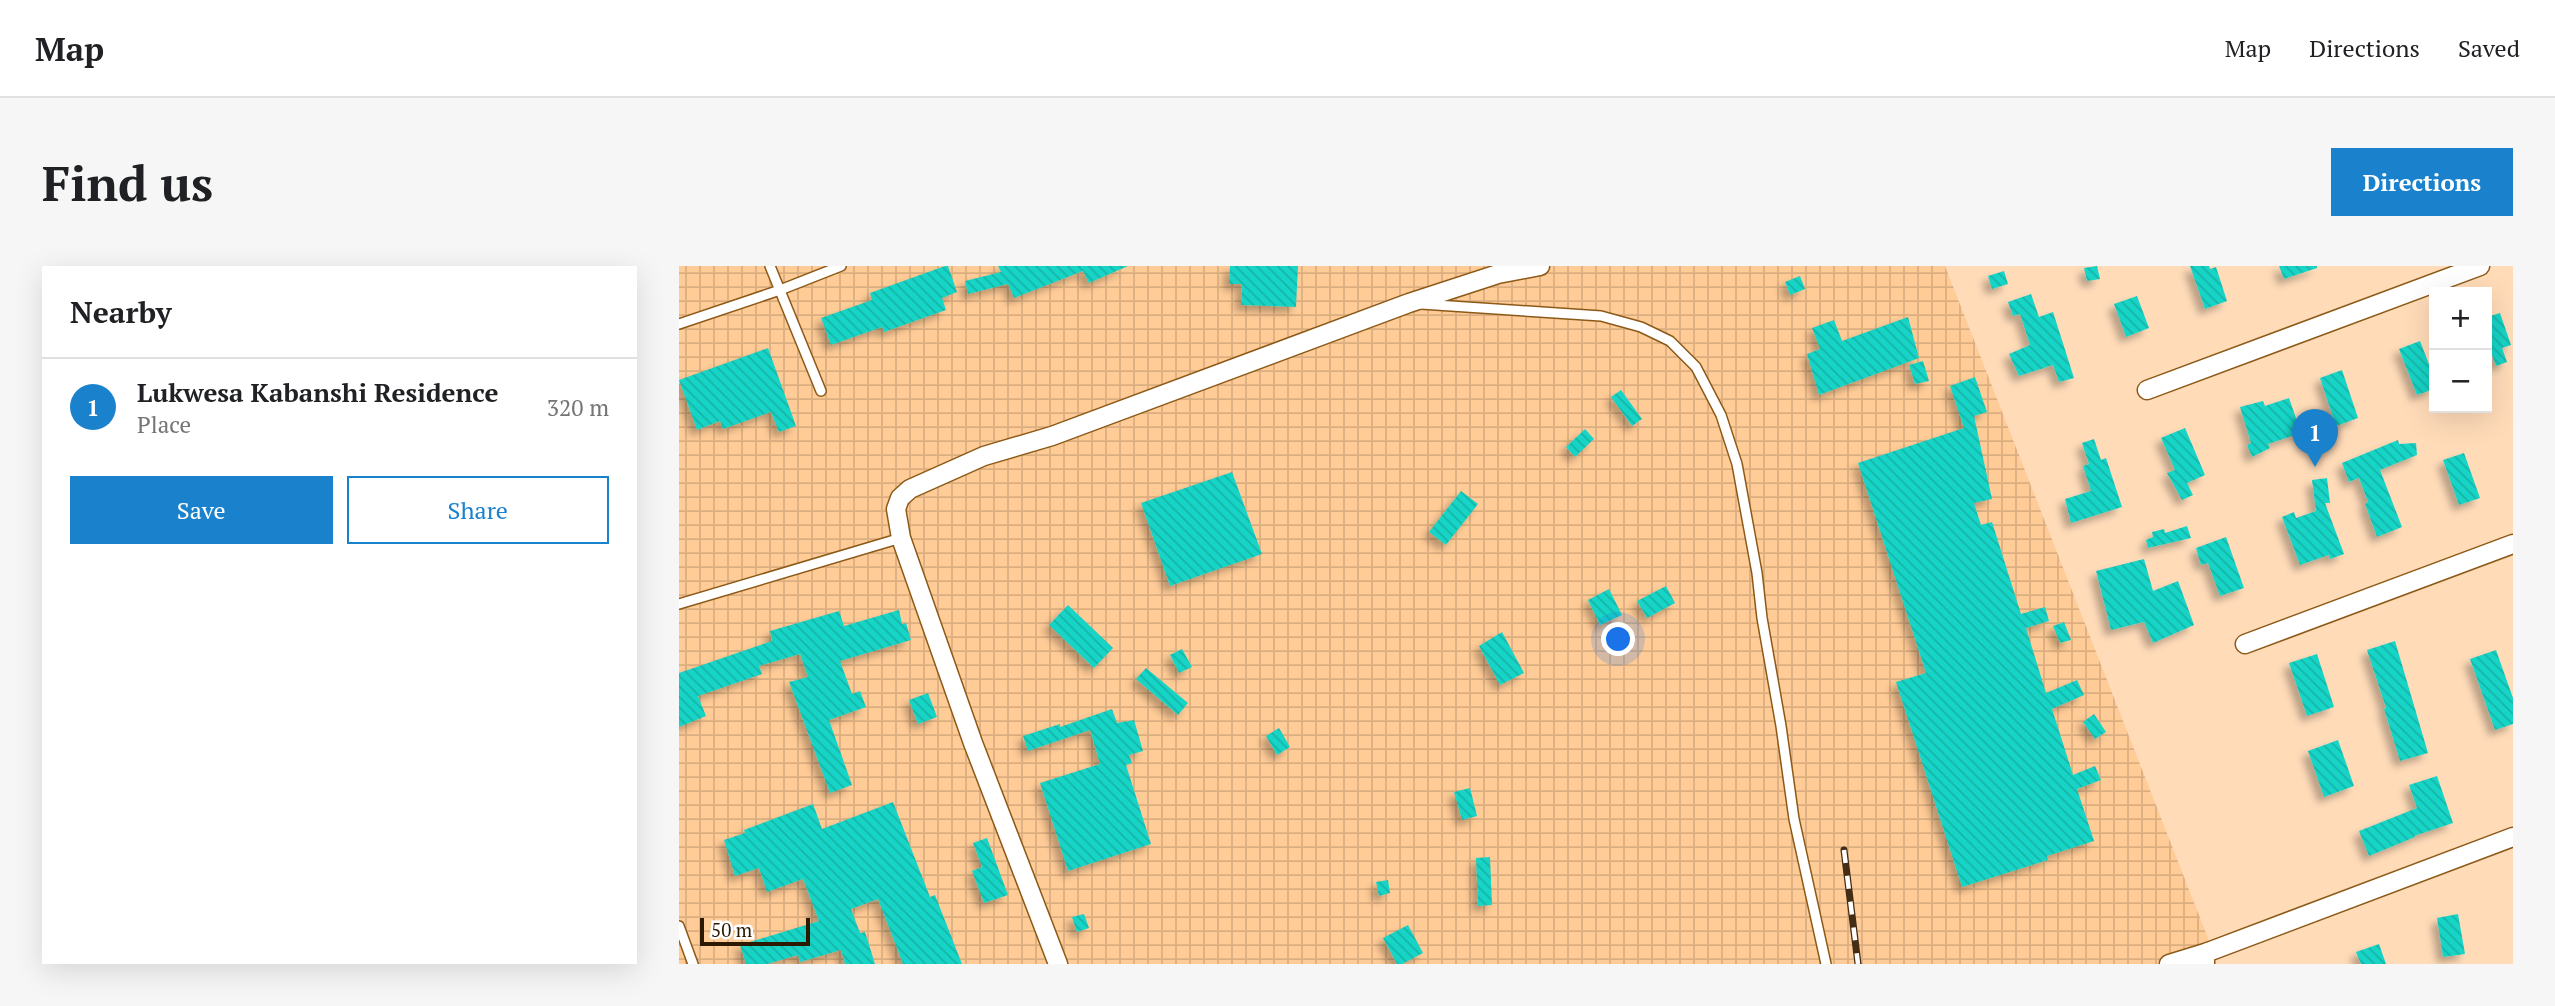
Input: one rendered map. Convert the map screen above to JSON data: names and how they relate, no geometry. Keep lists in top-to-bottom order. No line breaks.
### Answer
{"scale_bar":"50 m","page":{"header":"Map","nav":["Map","Directions","Saved"],"buttons":["Directions",["Save","Share"]],"title":"Find us","heading":"Nearby","map_buttons":["+","−"],"list":[{"mark":"1","name":"Lukwesa Kabanshi Residence","note":"Place","value":"320 m"}],"pins":"1","scale":"50 m"}}
